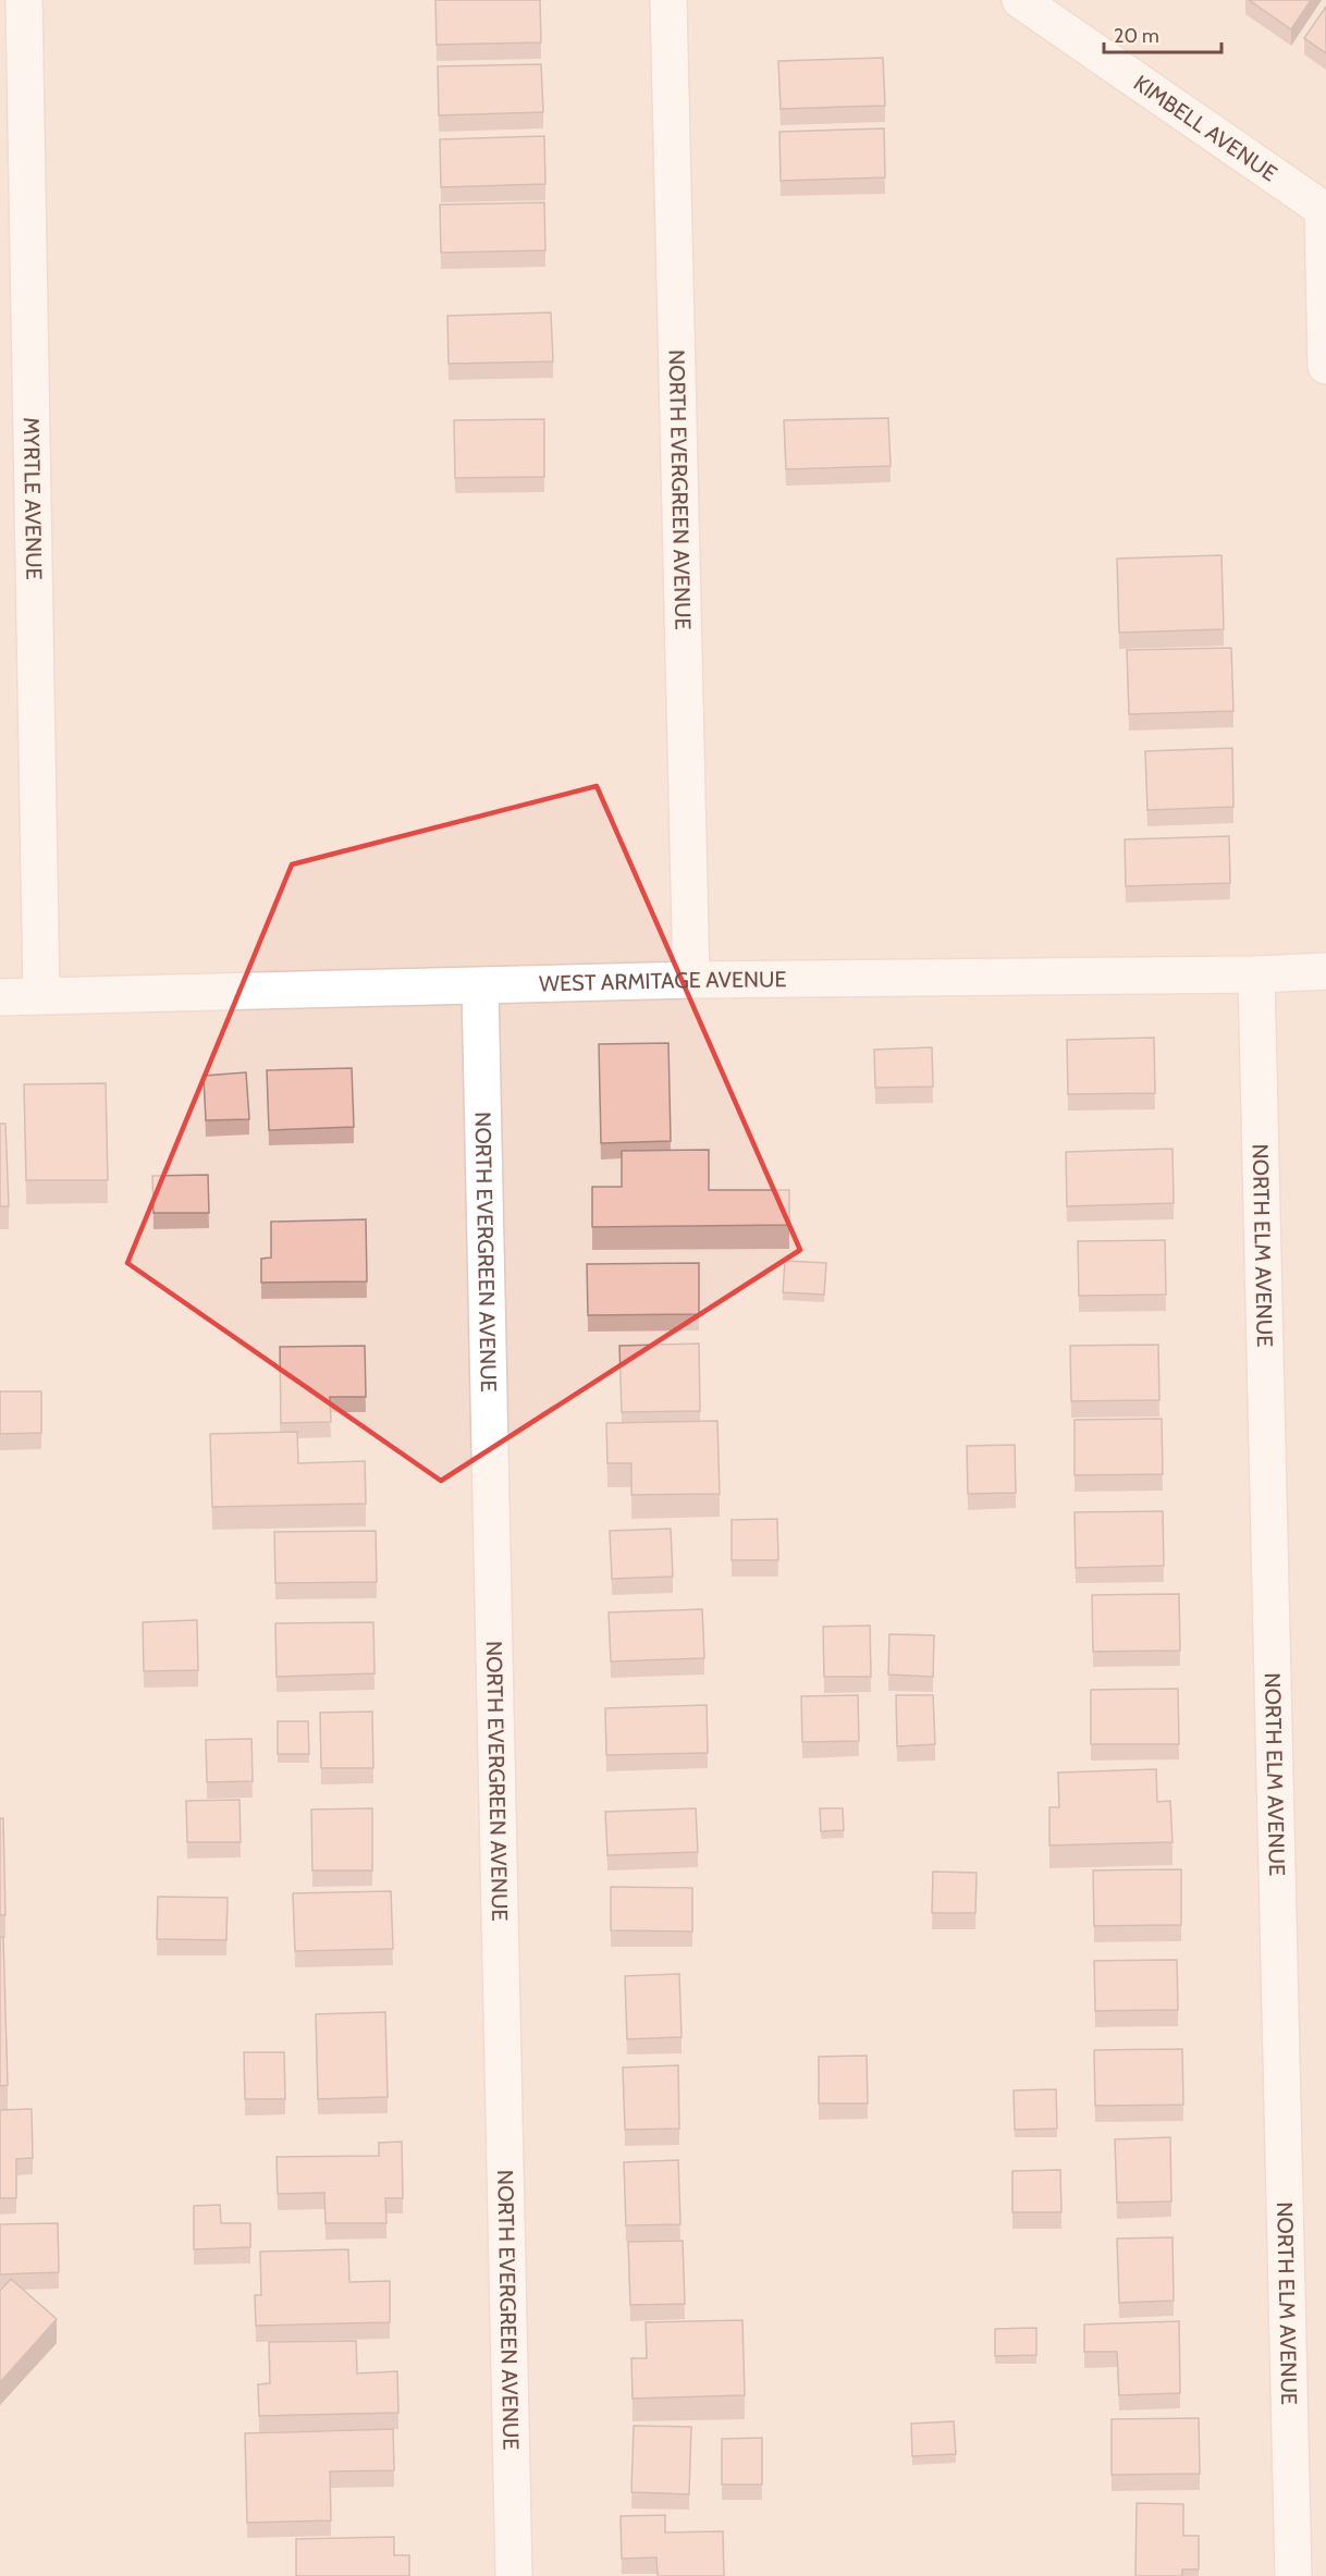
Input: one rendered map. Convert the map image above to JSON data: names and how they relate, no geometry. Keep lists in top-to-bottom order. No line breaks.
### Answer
{"streets":{"street":["KIMBELL AVENUE","NORTH EVERGREEN AVENUE","MYRTLE AVENUE","WEST ARMITAGE AVENUE","NORTH ELM AVENUE"]},"crossings":[["NORTH EVERGREEN AVENUE","WEST ARMITAGE AVENUE"],["MYRTLE AVENUE","WEST ARMITAGE AVENUE"],["WEST ARMITAGE AVENUE","NORTH ELM AVENUE"]],"scale_bar":"20 m"}
